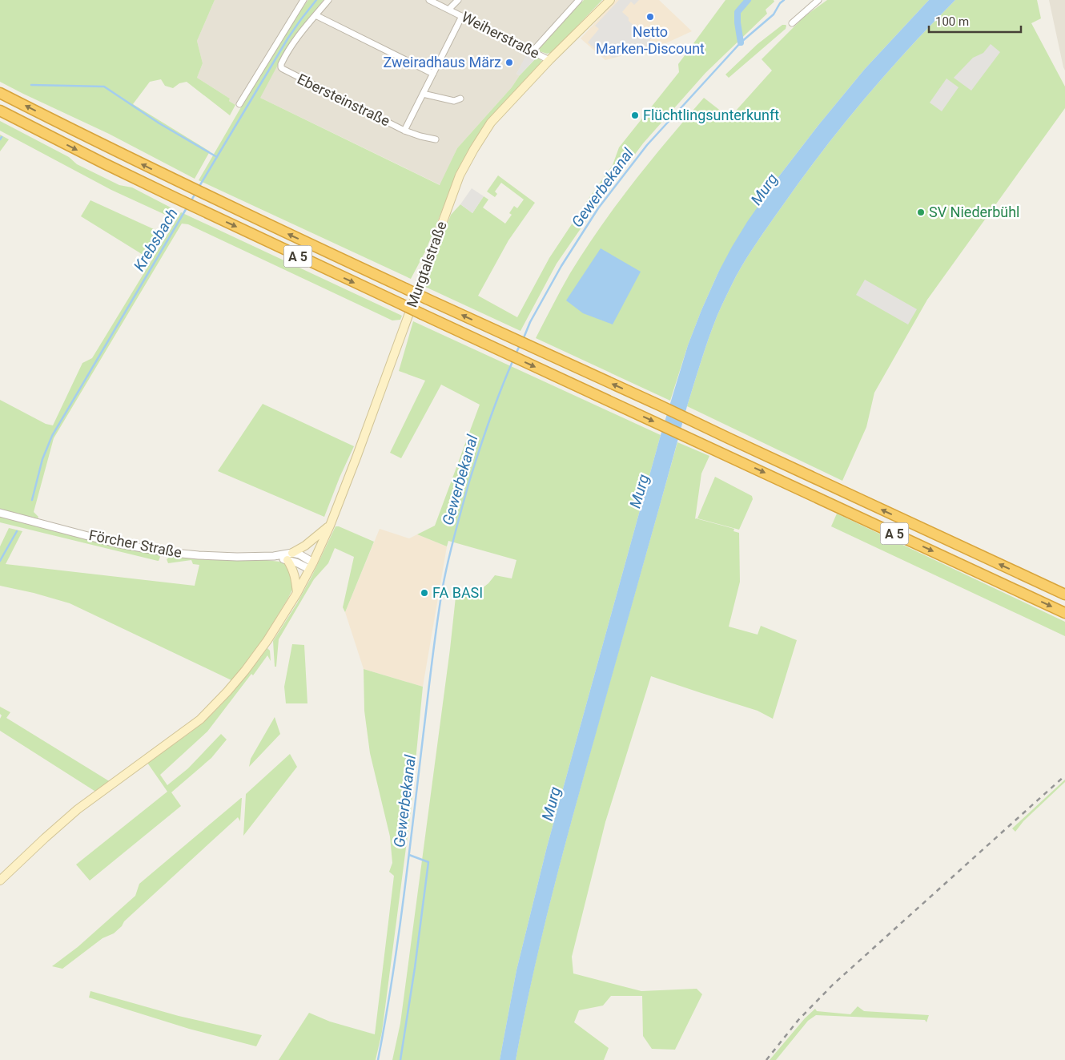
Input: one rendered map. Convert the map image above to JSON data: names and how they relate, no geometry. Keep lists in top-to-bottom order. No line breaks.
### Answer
{"streets":{"highway":["A 5"],"main road":["Murgtalstraße"],"street":["Weiherstraße","Ebersteinstraße","Förcher Straße"]},"crossings":[["Weiherstraße","Murgtalstraße"]],"water":["Gewerbekanal","Murg","Krebsbach"],"places":["Netto Marken-Discount","Zweiradhaus März","Flüchtlingsunterkunft","SV Niederbühl","FA BASI"],"scale_bar":"100 m"}
